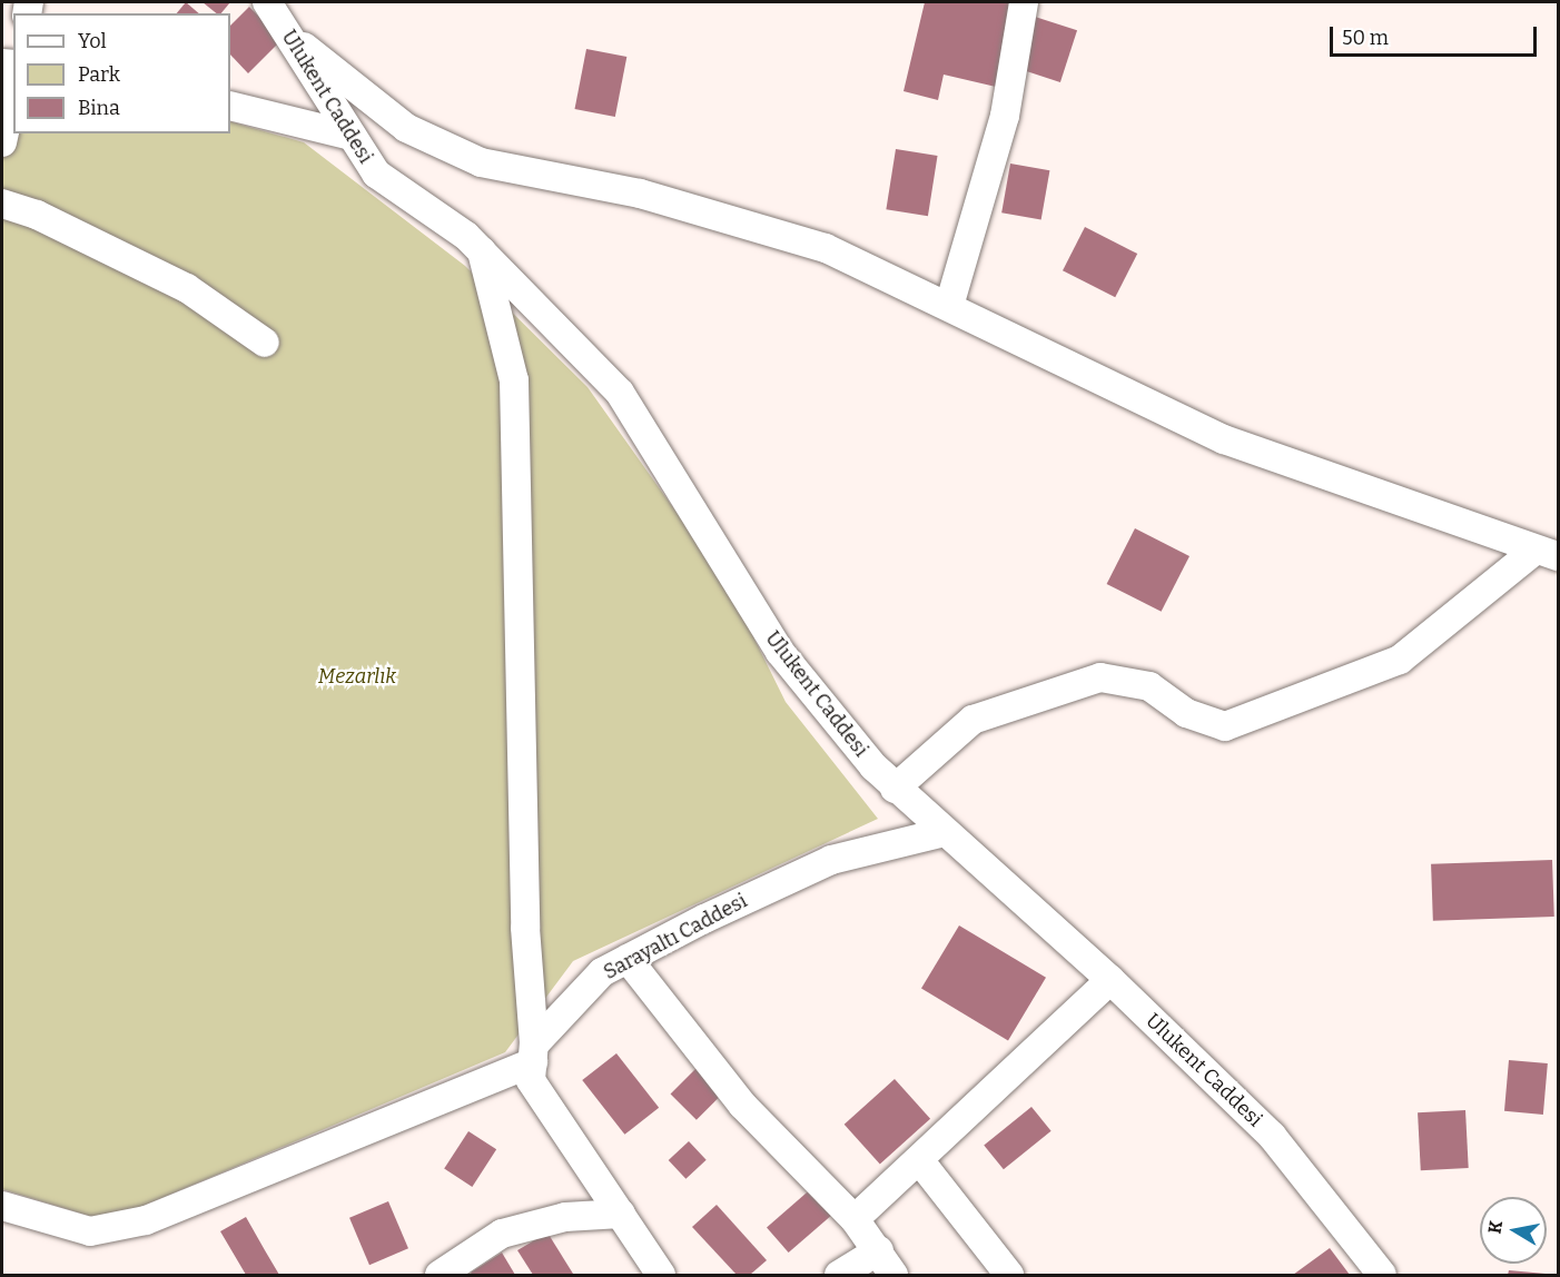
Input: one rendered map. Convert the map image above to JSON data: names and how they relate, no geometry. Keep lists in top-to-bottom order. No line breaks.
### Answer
{"streets":{"street":["Ulukent Caddesi","Sarayaltı Caddesi"]},"crossings":[["Ulukent Caddesi","Sarayaltı Caddesi"]],"parks":["Mezarlık"],"legend":["Yol","Park","Bina"],"scale_bar":"50 m","north":"left"}
